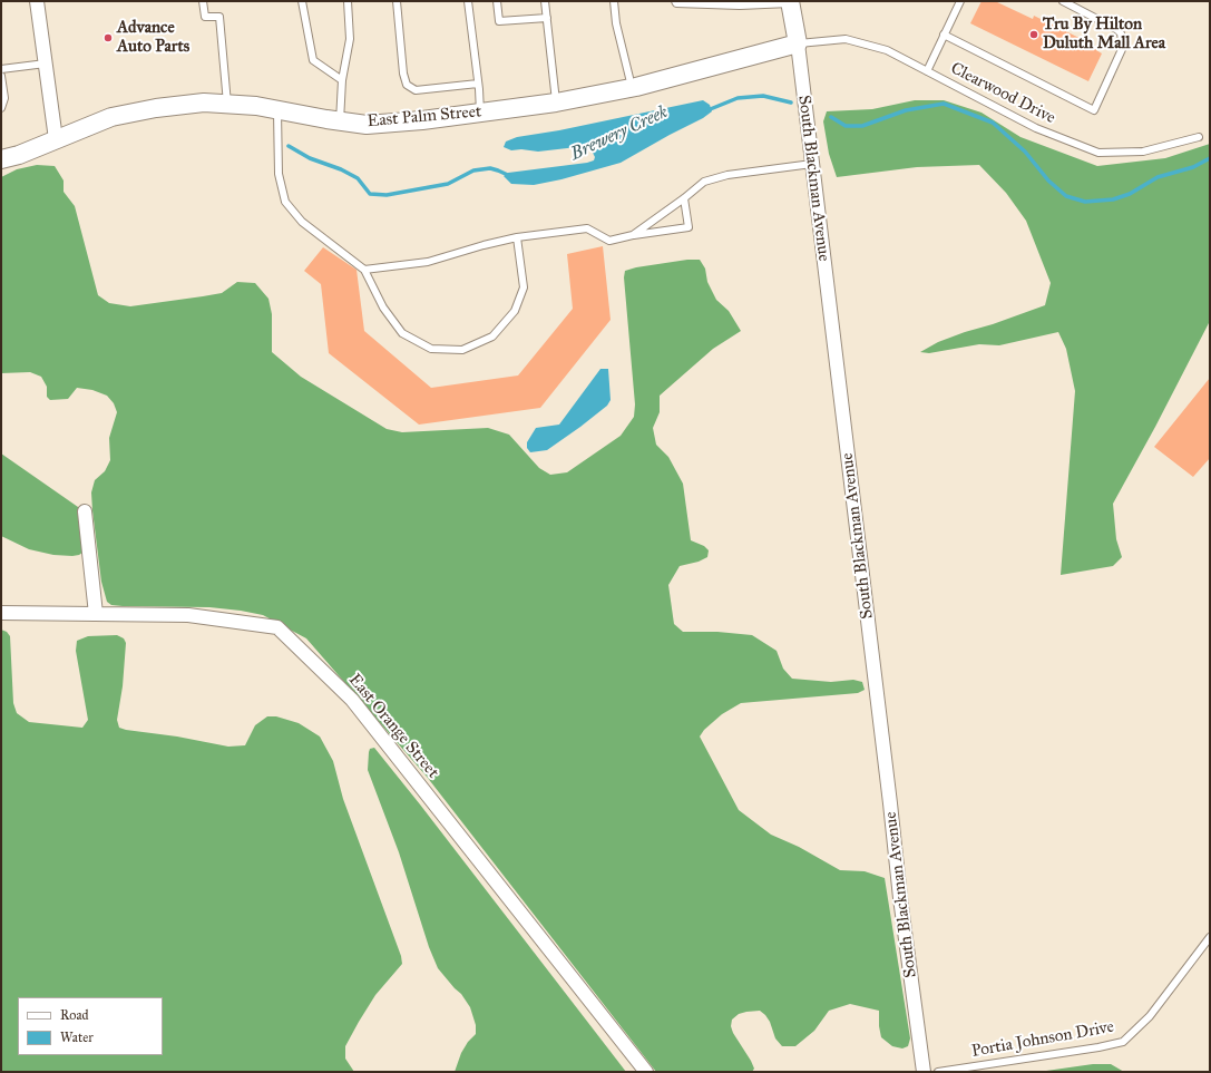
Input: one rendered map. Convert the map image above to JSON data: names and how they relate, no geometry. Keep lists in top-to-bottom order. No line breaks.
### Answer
{"streets":{"street":["East Palm Street","South Blackman Avenue","East Orange Street"],"lane":["Clearwood Drive","Portia Johnson Drive"]},"crossings":[["Clearwood Drive","East Palm Street"],["Clearwood Drive","South Blackman Avenue"],["East Palm Street","South Blackman Avenue"]],"water":["Brewery Creek"],"places":["Tru By Hilton Duluth Mall Area","Advance Auto Parts"],"legend":["Road","Water"]}
